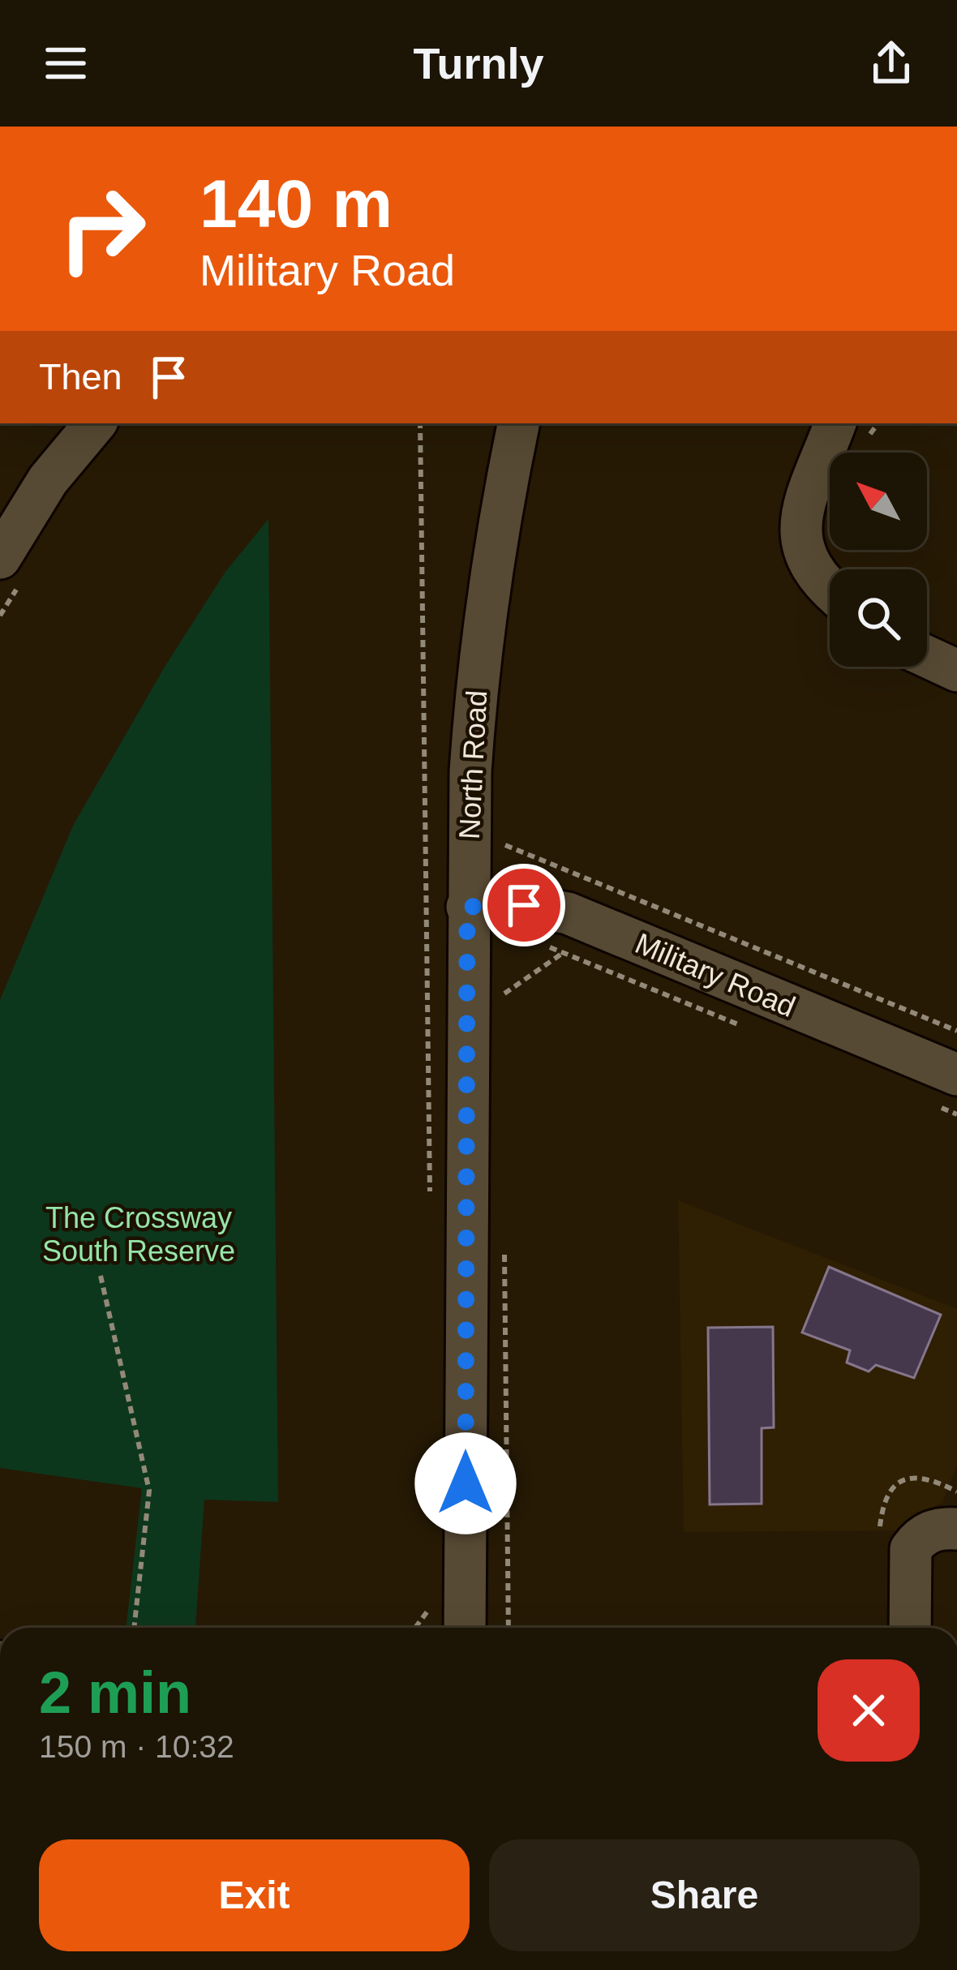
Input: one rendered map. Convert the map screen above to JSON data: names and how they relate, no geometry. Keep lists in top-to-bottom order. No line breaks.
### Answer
{"streets":{"street":["North Road","Military Road"]},"crossings":[["North Road","Military Road"]],"parks":["The Crossway South Reserve"],"north":"top left","page":{"header":"Turnly","turn":["140 m","Military Road"],"then":"Then","heading":["2 min","150 m · 10:32"],"buttons":["Exit","Share"]}}
